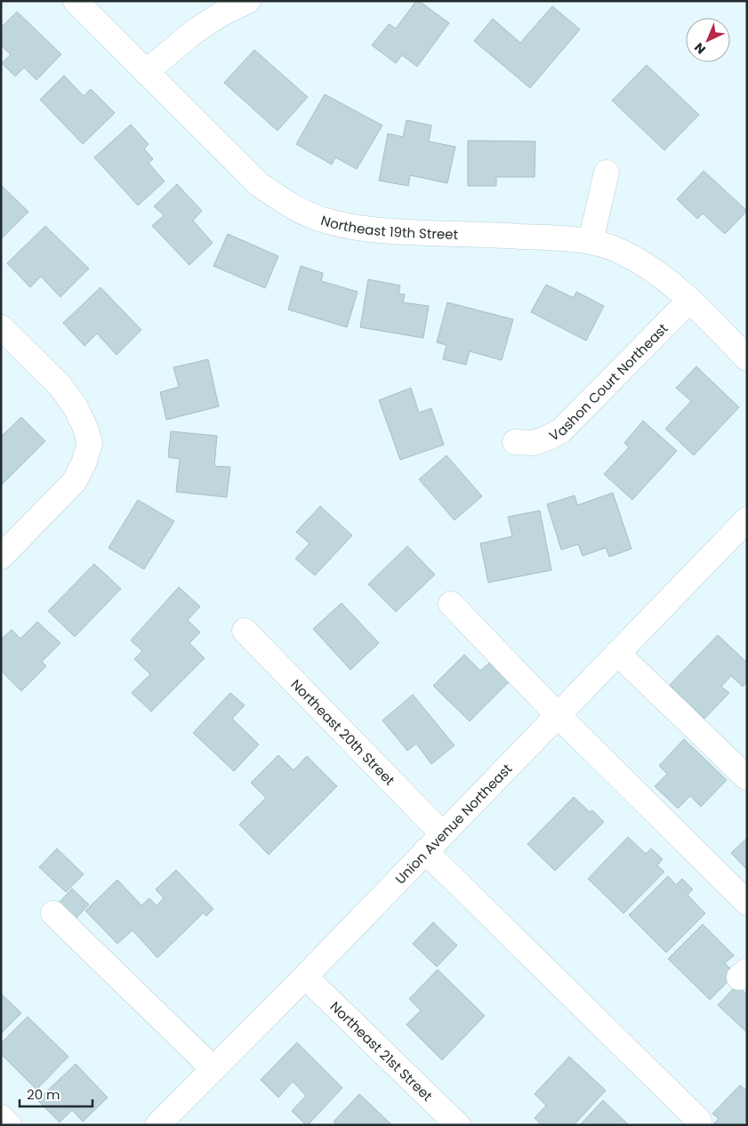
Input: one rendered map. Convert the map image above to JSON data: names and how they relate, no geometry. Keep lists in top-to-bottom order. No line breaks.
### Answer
{"streets":{"street":["Northeast 19th Street","Vashon Court Northeast","Northeast 20th Street","Union Avenue Northeast","Northeast 21st Street"]},"crossings":[["Northeast 19th Street","Vashon Court Northeast"],["Northeast 20th Street","Union Avenue Northeast"],["Union Avenue Northeast","Northeast 21st Street"]],"scale_bar":"20 m","north":"bottom left"}
